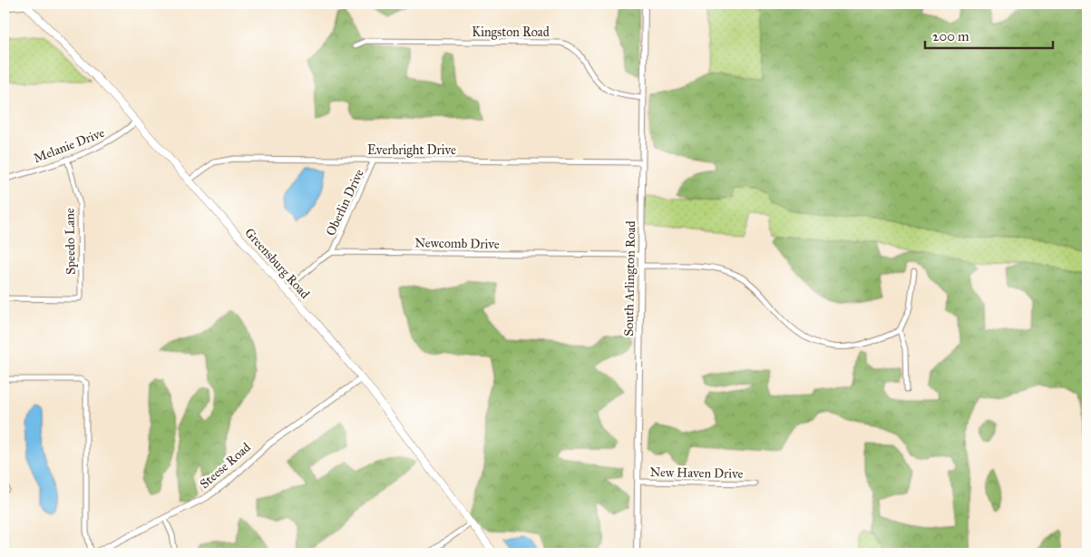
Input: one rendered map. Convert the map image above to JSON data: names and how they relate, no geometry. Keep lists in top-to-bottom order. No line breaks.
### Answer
{"streets":{"main road":["Greensburg Road"],"street":["Kingston Road","Melanie Drive","Everbright Drive","Oberlin Drive","Speedo Lane","Newcomb Drive","South Arlington Road","Steese Road","New Haven Drive"]},"crossings":[["Kingston Road","South Arlington Road"],["Melanie Drive","Speedo Lane"],["Melanie Drive","Greensburg Road"],["Everbright Drive","Oberlin Drive"],["Everbright Drive","Greensburg Road"],["Everbright Drive","South Arlington Road"],["Oberlin Drive","Newcomb Drive"],["Newcomb Drive","South Arlington Road"],["Greensburg Road","Steese Road"],["South Arlington Road","New Haven Drive"]],"scale_bar":"200 m"}
